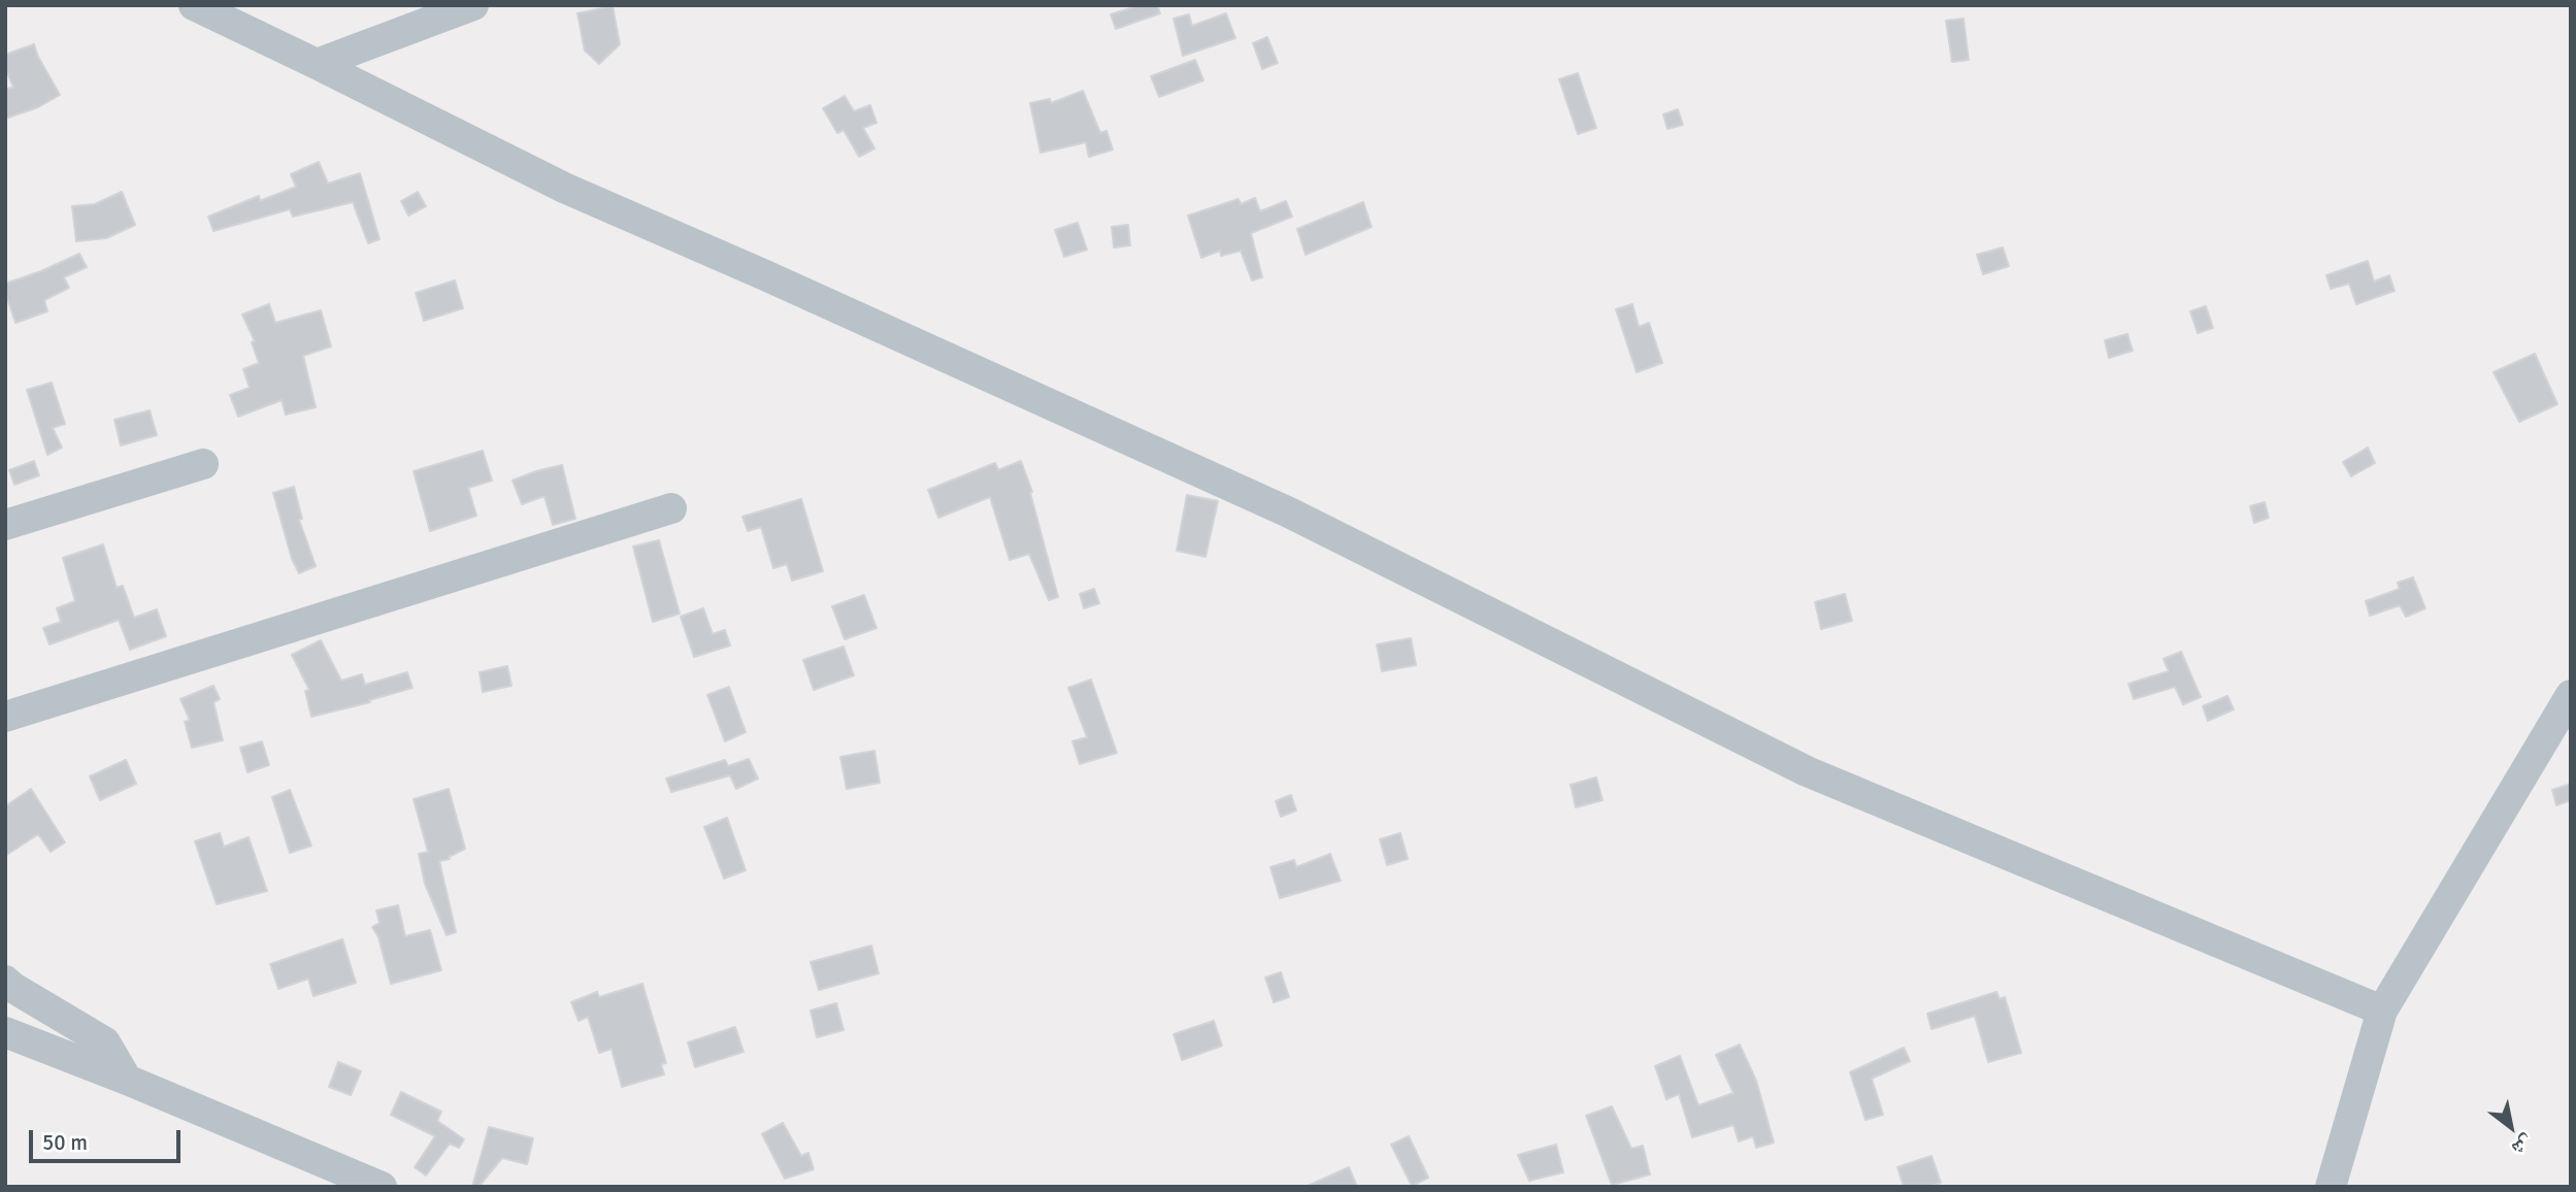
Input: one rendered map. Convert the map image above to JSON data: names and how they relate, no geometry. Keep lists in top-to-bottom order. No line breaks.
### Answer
{"scale_bar":"50 m","north":"bottom right"}
